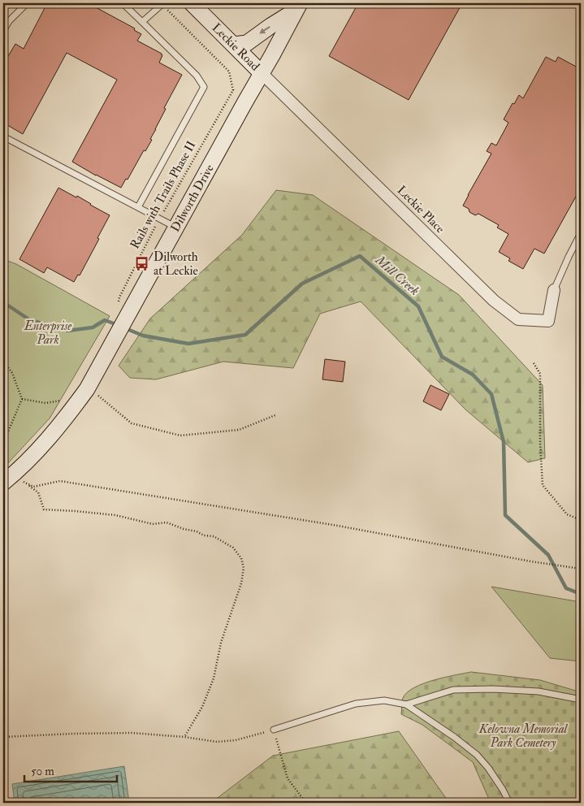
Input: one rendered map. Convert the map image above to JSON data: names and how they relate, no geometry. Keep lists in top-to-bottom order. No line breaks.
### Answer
{"streets":{"main road":["Leckie Road","Dilworth Drive"],"street":["Leckie Place"],"path":["Rails with Trails Phase II"]},"crossings":[["Leckie Road","Dilworth Drive"],["Leckie Road","Leckie Place"],["Dilworth Drive","Leckie Place"]],"water":["Mill Creek"],"parks":["Enterprise Park","Kelowna Memorial Park Cemetery"],"places":{"bus stop":["Dilworth at Leckie"]},"scale_bar":"50 m"}
